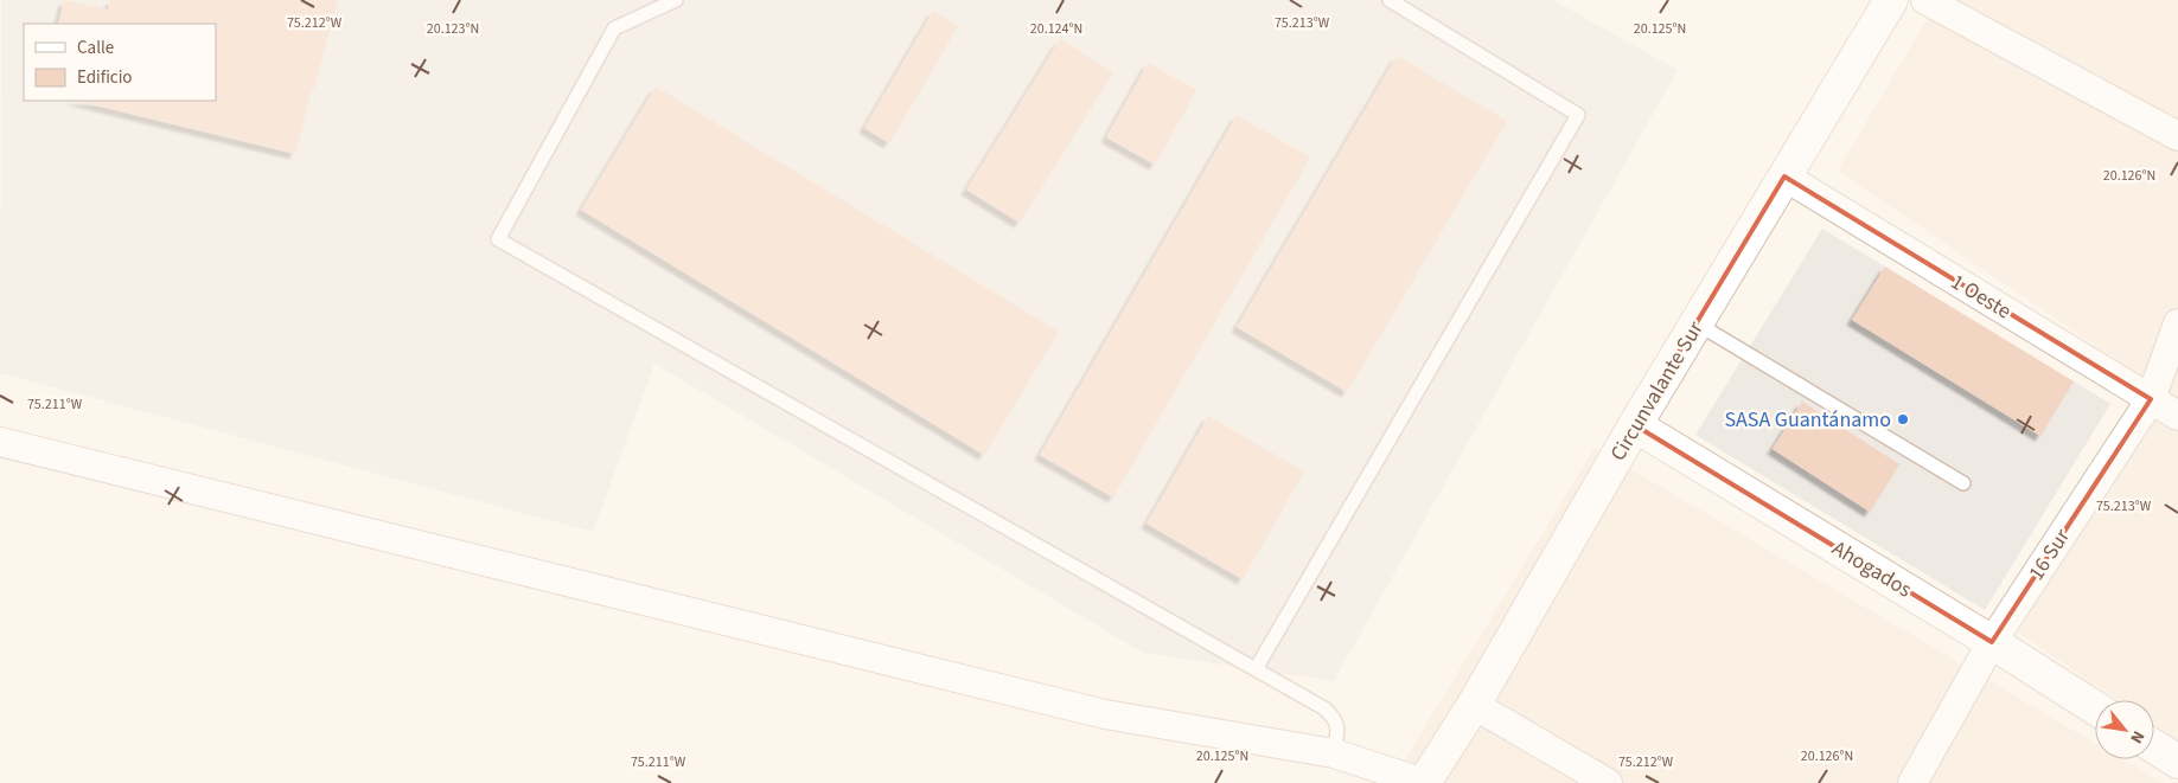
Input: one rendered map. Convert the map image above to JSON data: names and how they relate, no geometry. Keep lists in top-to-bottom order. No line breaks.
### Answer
{"streets":{"main road":["Circunvalante Sur","Ahogados"],"street":["1 Oeste","16 Sur"]},"crossings":[["1 Oeste","Circunvalante Sur"],["1 Oeste","16 Sur"],["Circunvalante Sur","Ahogados"],["16 Sur","Ahogados"]],"places":["SASA Guantánamo"],"legend":["Calle","Edificio"],"north":"bottom right","coordinates":["75.212°W","75.213°W","20.123°N","20.124°N","20.125°N","20.126°N","75.211°W"]}
